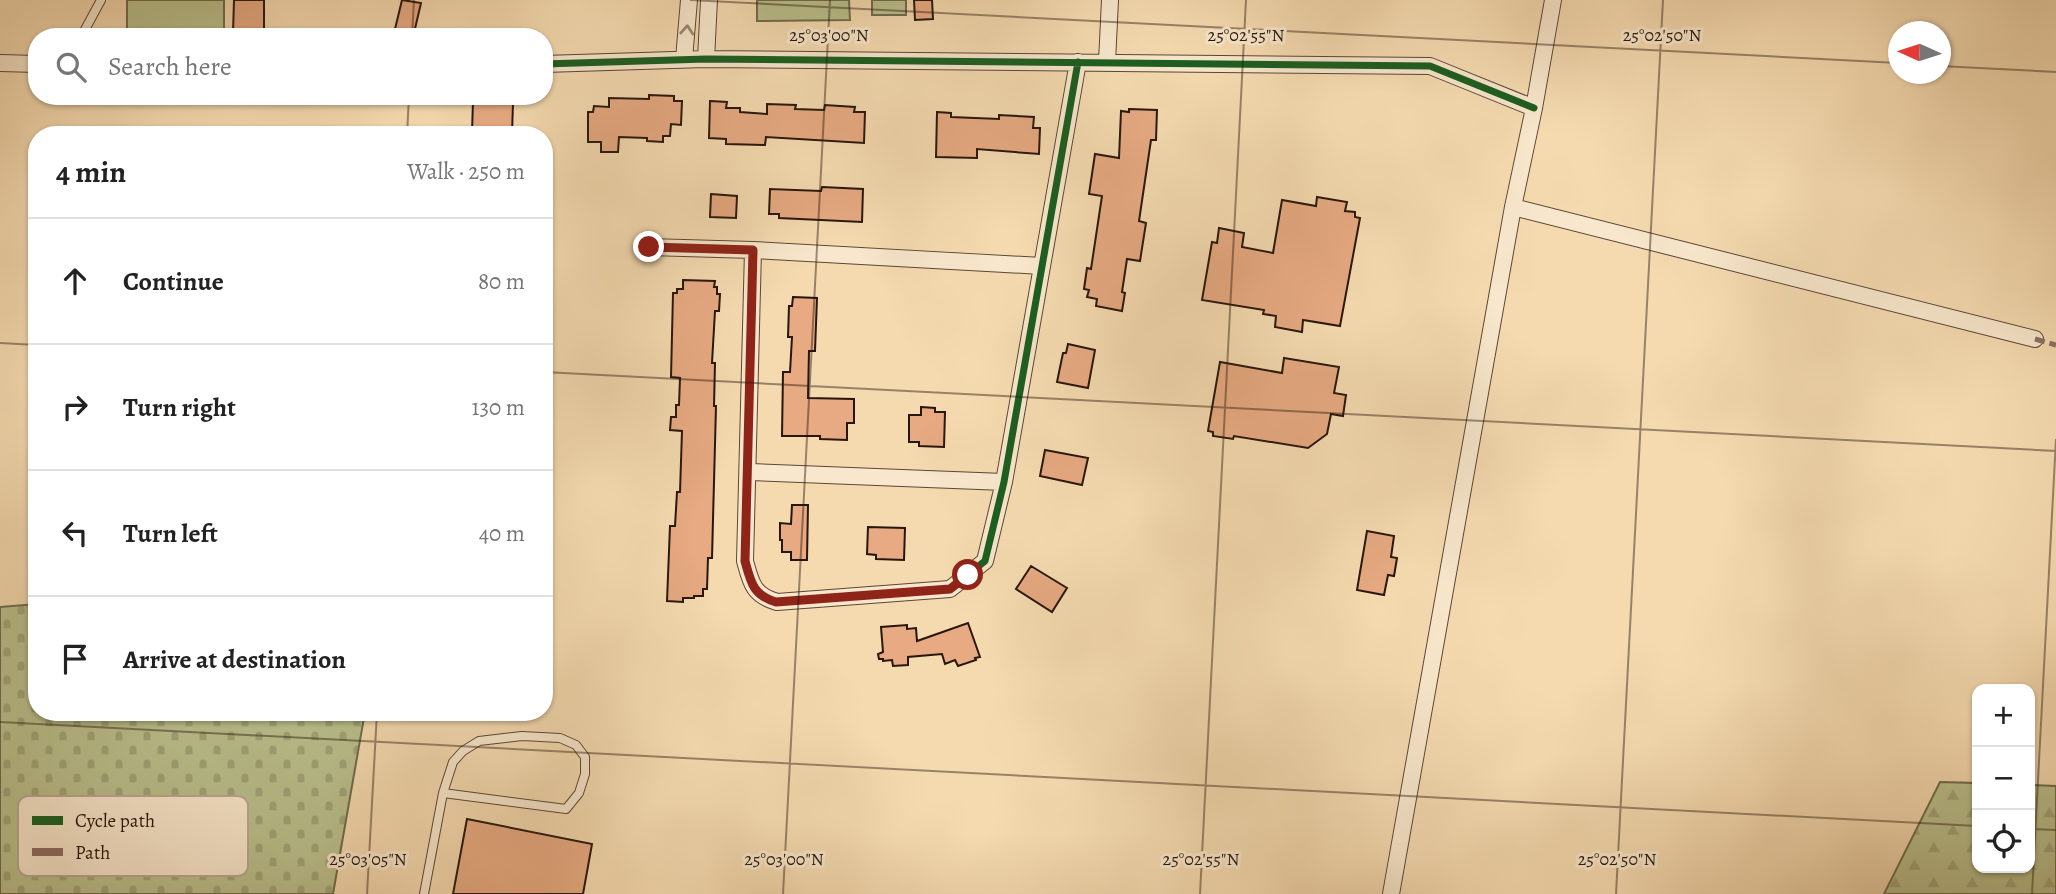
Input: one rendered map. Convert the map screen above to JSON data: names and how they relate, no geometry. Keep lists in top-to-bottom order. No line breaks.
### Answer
{"legend":["Cycle path","Path"],"north":"left","page":{"search":"Search here","heading":["4 min","Walk · 250 m"],"list":[["Continue","80 m"],["Turn right","130 m"],["Turn left","40 m"],"Arrive at destination"],"map_buttons":["+","−"]},"coordinates":["25°03'00\"N","25°02'55\"N","25°02'50\"N","25°03'05\"N"]}
